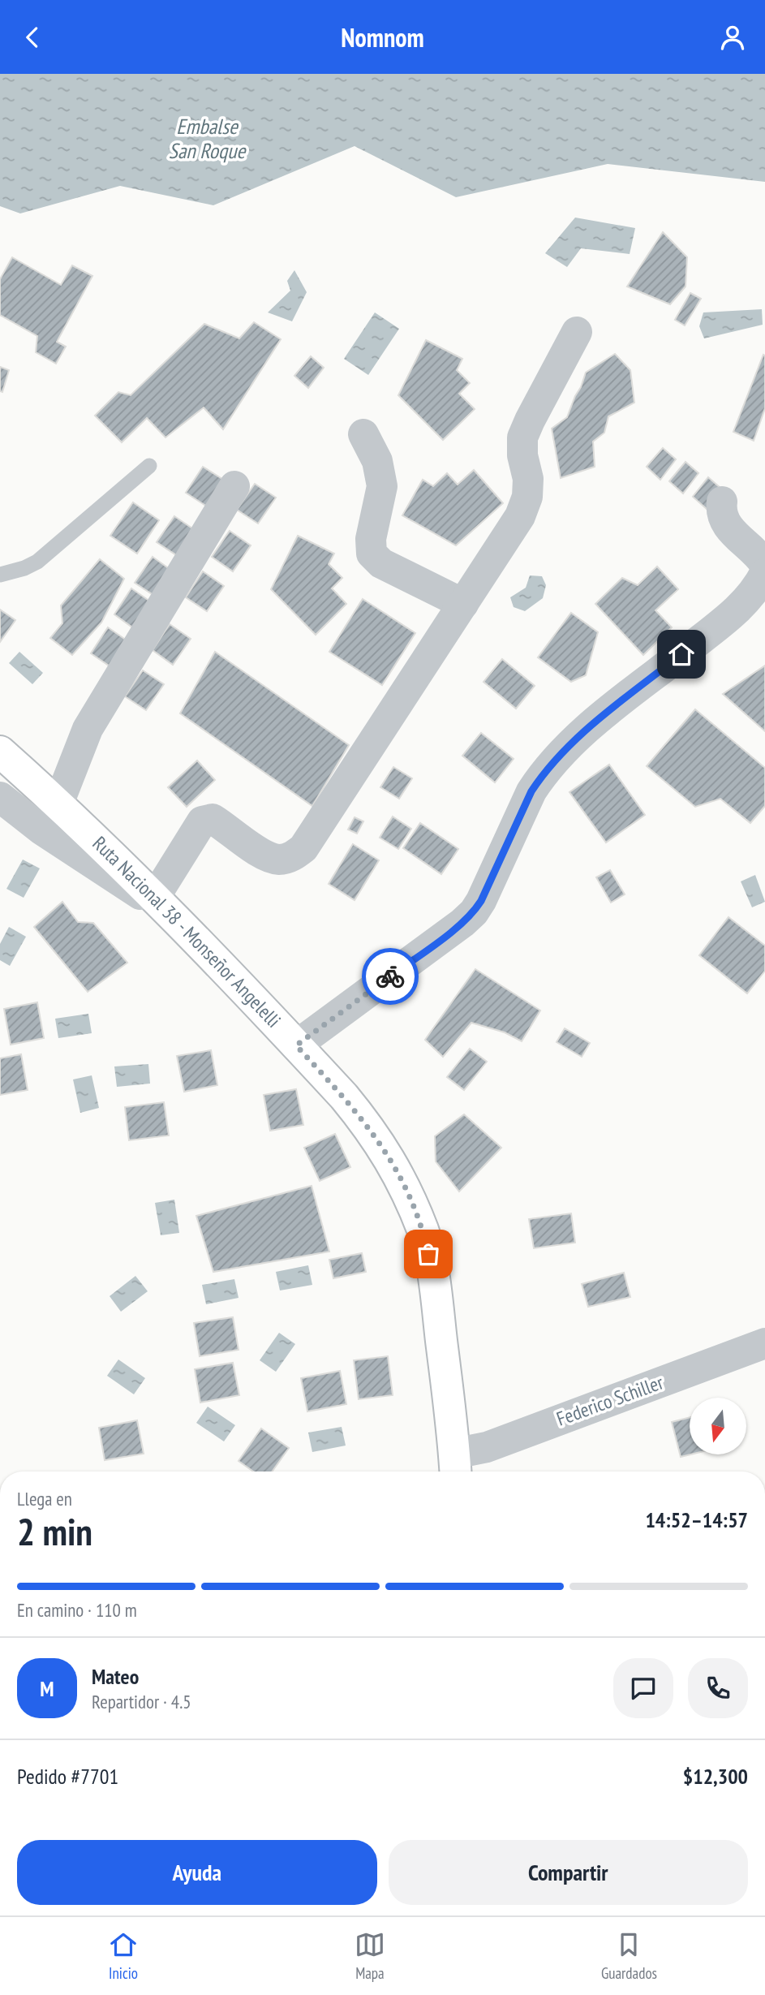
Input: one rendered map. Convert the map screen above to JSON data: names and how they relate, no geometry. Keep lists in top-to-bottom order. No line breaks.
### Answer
{"streets":{"main road":["Ruta Nacional 38 - Monseñor Angelelli"],"street":["Federico Schiller"]},"crossings":[["Ruta Nacional 38 - Monseñor Angelelli","Federico Schiller"]],"water":["Embalse San Roque"],"north":"bottom","page":{"header":"Nomnom","heading":["2 min","Llega en","14:52–14:57"],"panel":["Mateo","Repartidor · 4.5","Pedido #7701","$12,300"],"bar":"En camino · 110 m","round":"M","buttons":["Ayuda","Compartir"],"tabs":["Inicio","Mapa","Guardados"]}}
